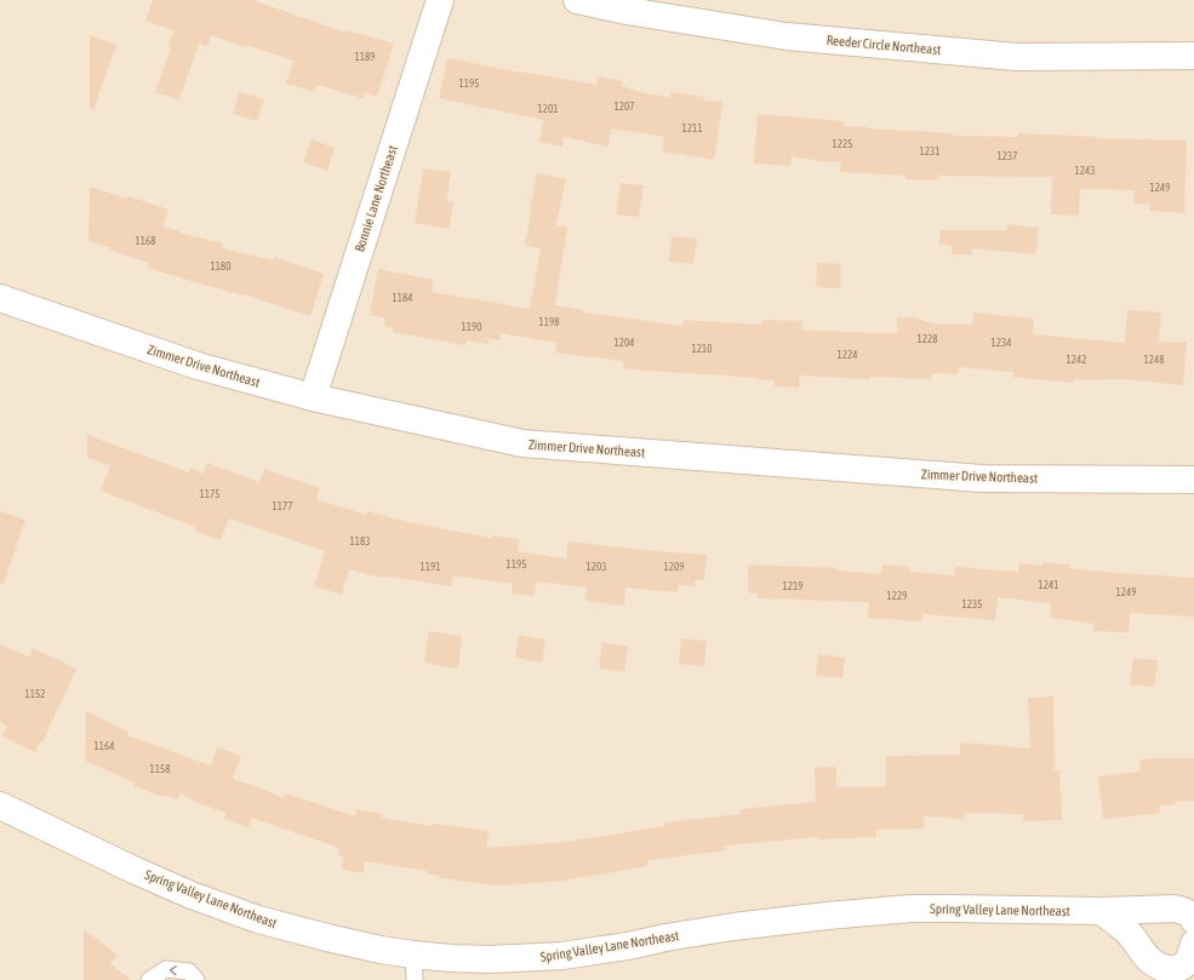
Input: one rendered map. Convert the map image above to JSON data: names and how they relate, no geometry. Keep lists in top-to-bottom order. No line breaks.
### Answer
{"streets":{"street":["Reeder Circle Northeast","Bonnie Lane Northeast","Zimmer Drive Northeast","Spring Valley Lane Northeast"]},"crossings":[["Bonnie Lane Northeast","Zimmer Drive Northeast"]],"house_numbers":["1189","1195","1207","1201","1211","1225","1231","1237","1243","1249","1168","1180","1184","1198","1190","1228","1204","1234","1210","1224","1242","1248","1175","1177","1183","1195","1191","1203","1209","1241","1219","1249","1229","1235","1152","1164","1158"]}
